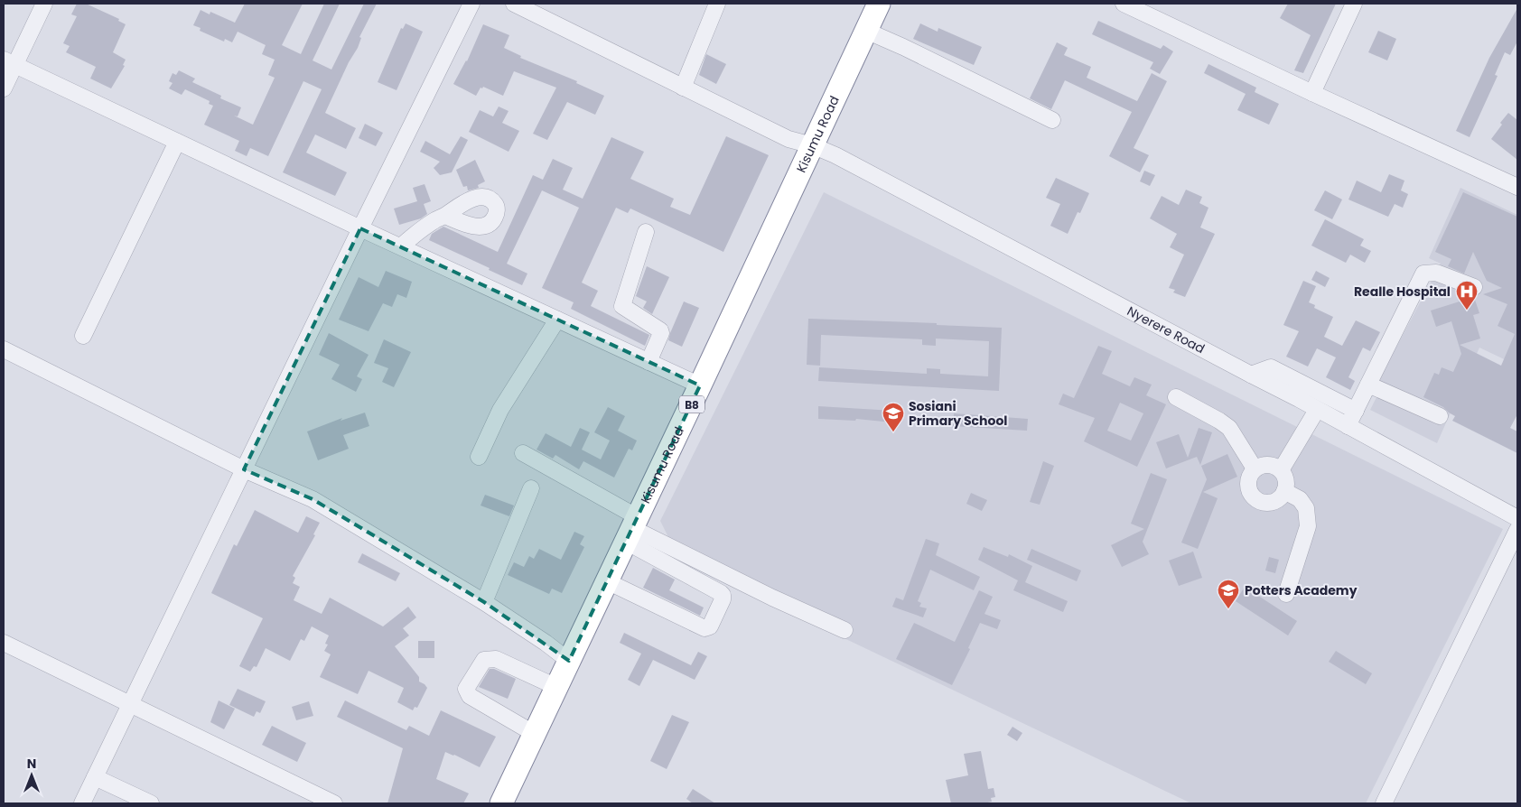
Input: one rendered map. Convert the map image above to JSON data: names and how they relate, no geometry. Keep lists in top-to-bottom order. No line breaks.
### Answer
{"streets":{"highway":["Kisumu Road","B8"],"street":["Nyerere Road"]},"crossings":[["Kisumu Road","Nyerere Road"]],"places":{"hospital":["Realle Hospital"],"school or university":["Sosiani Primary School","Potters Academy"]},"north":"top"}
